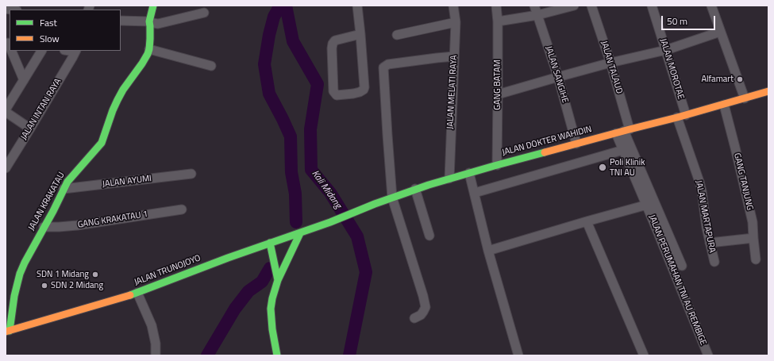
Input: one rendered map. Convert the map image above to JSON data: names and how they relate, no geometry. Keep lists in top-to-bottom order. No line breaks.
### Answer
{"streets":{"main road":["JALAN DOKTER WAHIDIN","JALAN KRAKATAU","JALAN TRUNOJOYO"],"street":["JALAN TALAUD","JALAN MOROTAE","JALAN SANGIHE","GANG BATAM","JALAN MELATI RAYA","JALAN INTAN RAYA","JALAN AYUMI","GANG TANJUNG","JALAN MARTAPURA","GANG KRAKATAU 1","JALAN PERUMAHAN TNI AU REMBIGE"]},"crossings":[["JALAN TALAUD","JALAN DOKTER WAHIDIN"],["JALAN TALAUD","JALAN PERUMAHAN TNI AU REMBIGE"],["JALAN MOROTAE","JALAN DOKTER WAHIDIN"],["JALAN MOROTAE","JALAN MARTAPURA"],["JALAN SANGIHE","JALAN DOKTER WAHIDIN"],["GANG BATAM","JALAN DOKTER WAHIDIN"],["JALAN MELATI RAYA","JALAN DOKTER WAHIDIN"],["JALAN DOKTER WAHIDIN","GANG TANJUNG"],["JALAN DOKTER WAHIDIN","JALAN MARTAPURA"],["JALAN DOKTER WAHIDIN","JALAN TRUNOJOYO"],["JALAN DOKTER WAHIDIN","JALAN PERUMAHAN TNI AU REMBIGE"],["JALAN AYUMI","JALAN KRAKATAU"],["JALAN KRAKATAU","GANG KRAKATAU 1"],["JALAN KRAKATAU","JALAN TRUNOJOYO"]],"water":["Kali Midang"],"places":["Alfamart","Poli Klinik TNI AU","SDN 1 Midang","SDN 2 Midang"],"legend":["Fast","Slow"],"scale_bar":"50 m"}
